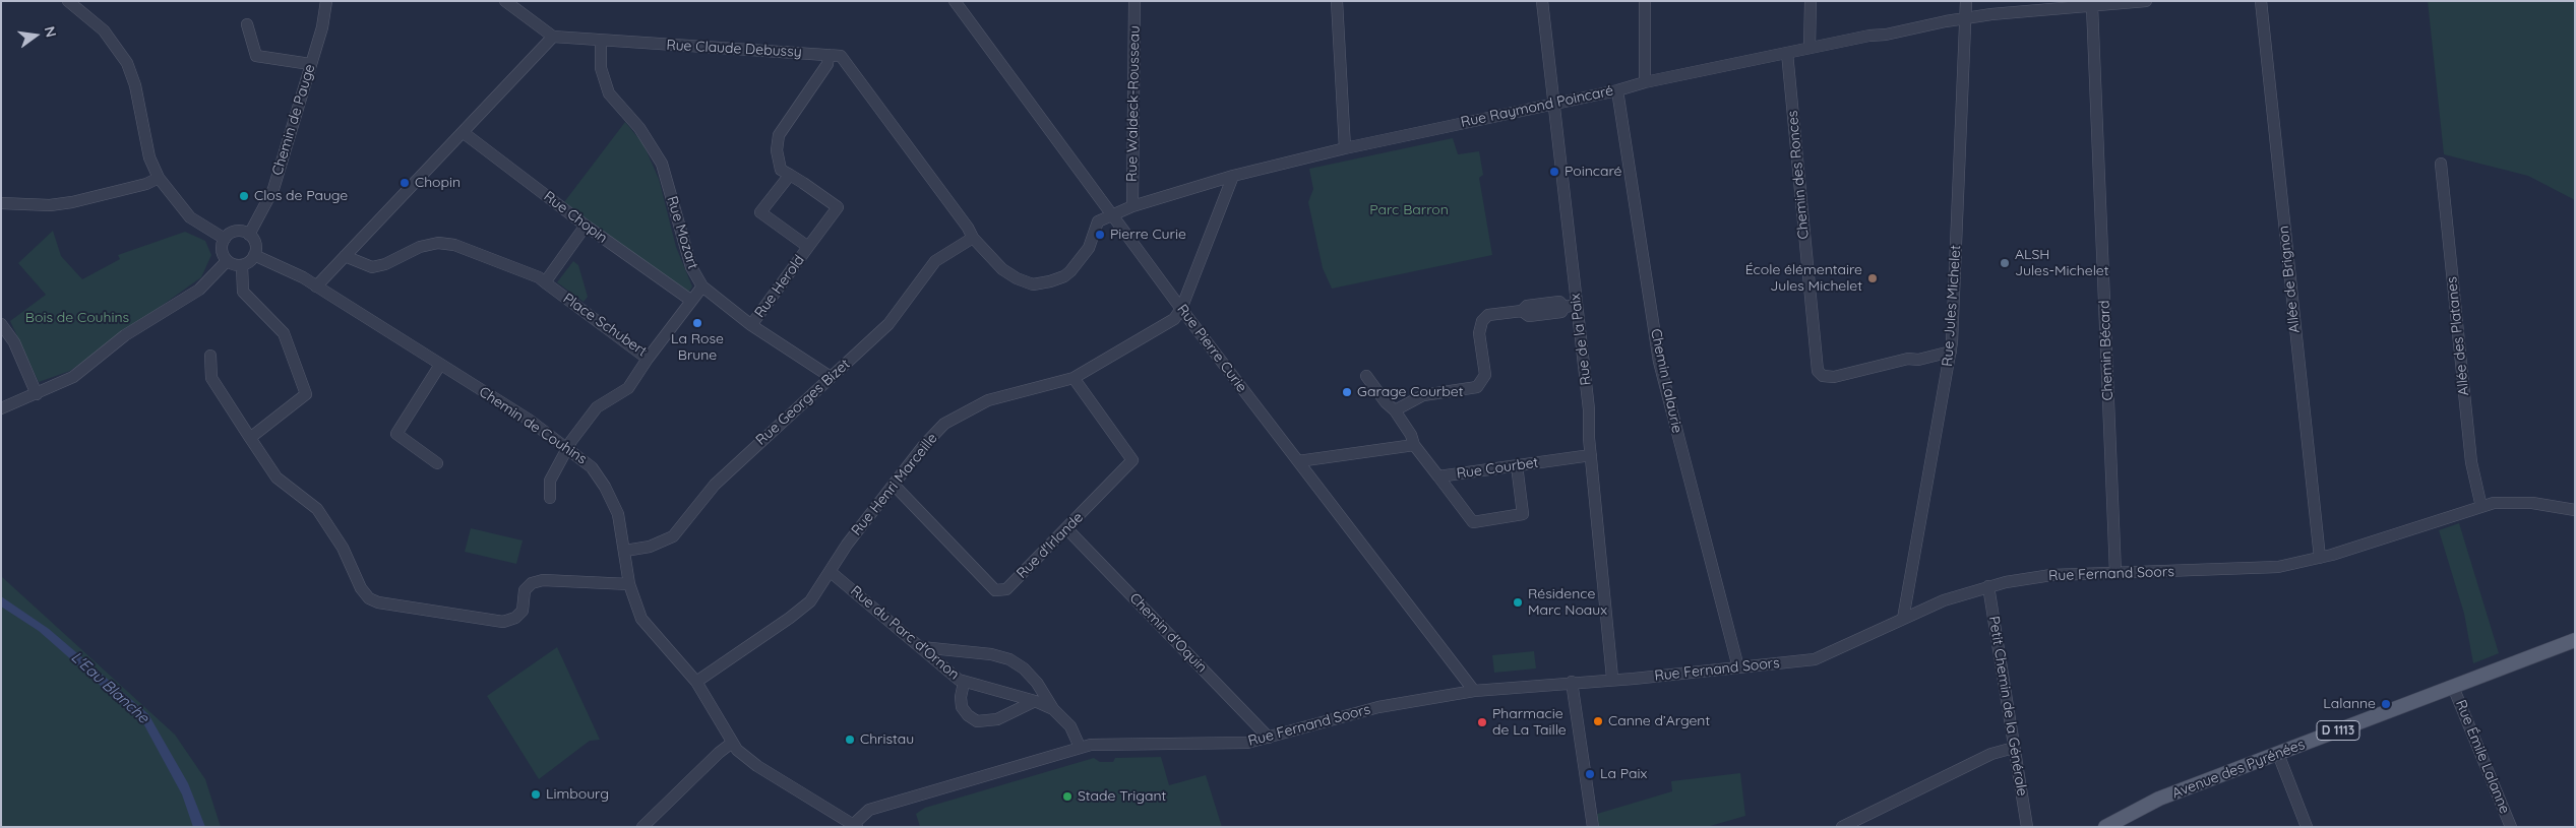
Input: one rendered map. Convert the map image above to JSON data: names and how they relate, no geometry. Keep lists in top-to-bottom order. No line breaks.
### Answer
{"streets":{"main road":["D 1113","Avenue des Pyrénées"],"street":["Rue Claude Debussy","Rue Waldeck-Rousseau","Rue Raymond Poincaré","Chemin de Pauge","Chemin des Ronces","Rue Chopin","Rue Mozart","Allée de Brignon","Rue Herold","Rue Jules Michelet","Place Schubert","Allée des Platanes","Rue de la Paix","Rue Pierre Curie","Chemin Bécard","Chemin Lalaurie","Rue Georges Bizet","Chemin de Couhins","Rue Courbet","Rue Henri Marceille","Rue d'Irlande","Rue Fernand Soors","Rue du Parc d'Ornon","Chemin d'Oquin","Petit Chemin de la Générale","Rue Émile Lalanne"]},"crossings":[["Rue Claude Debussy","Rue Raymond Poincaré"],["Rue Claude Debussy","Rue Mozart"],["Rue Claude Debussy","Rue Pierre Curie"],["Rue Claude Debussy","Rue Georges Bizet"],["Rue Waldeck-Rousseau","Rue Raymond Poincaré"],["Rue Raymond Poincaré","Chemin des Ronces"],["Rue Raymond Poincaré","Rue Jules Michelet"],["Rue Raymond Poincaré","Rue de la Paix"],["Rue Raymond Poincaré","Rue Pierre Curie"],["Rue Raymond Poincaré","Chemin Bécard"],["Rue Raymond Poincaré","Chemin Lalaurie"],["Chemin de Pauge","Chemin de Couhins"],["Chemin des Ronces","Rue Jules Michelet"],["Rue Chopin","Place Schubert"],["Rue Mozart","Rue Herold"],["Rue Mozart","Place Schubert"],["Rue Mozart","Rue Georges Bizet"],["Allée de Brignon","Rue Fernand Soors"],["Rue Jules Michelet","Rue Fernand Soors"],["Allée des Platanes","Rue Fernand Soors"],["Rue de la Paix","Rue Courbet"],["Rue de la Paix","Rue Fernand Soors"],["Rue Pierre Curie","Rue Henri Marceille"],["Rue Pierre Curie","Rue Fernand Soors"],["Chemin Bécard","Rue Fernand Soors"],["Chemin Lalaurie","Rue Fernand Soors"],["Rue Georges Bizet","Chemin de Couhins"],["Chemin de Couhins","Rue Henri Marceille"],["Chemin de Couhins","Rue Fernand Soors"],["Rue Henri Marceille","Rue d'Irlande"],["Rue Henri Marceille","Rue du Parc d'Ornon"],["Rue d'Irlande","Chemin d'Oquin"],["Rue Fernand Soors","Rue du Parc d'Ornon"],["Rue Fernand Soors","Chemin d'Oquin"],["Rue Fernand Soors","Petit Chemin de la Générale"],["Rue Émile Lalanne","Avenue des Pyrénées"]],"water":["L'Eau Blanche"],"parks":["Parc Barron","Bois de Couhins"],"places":["Poincaré","Chopin","Clos de Pauge","Pierre Curie","ALSH Jules-Michelet","École élémentaire Jules Michelet","La Rose Brune","Garage Courbet","Résidence Marc Noaux","Lalanne","Canne d’Argent","Pharmacie de La Taille","Christau","La Paix","Limbourg","Stade Trigant"],"north":"right"}
